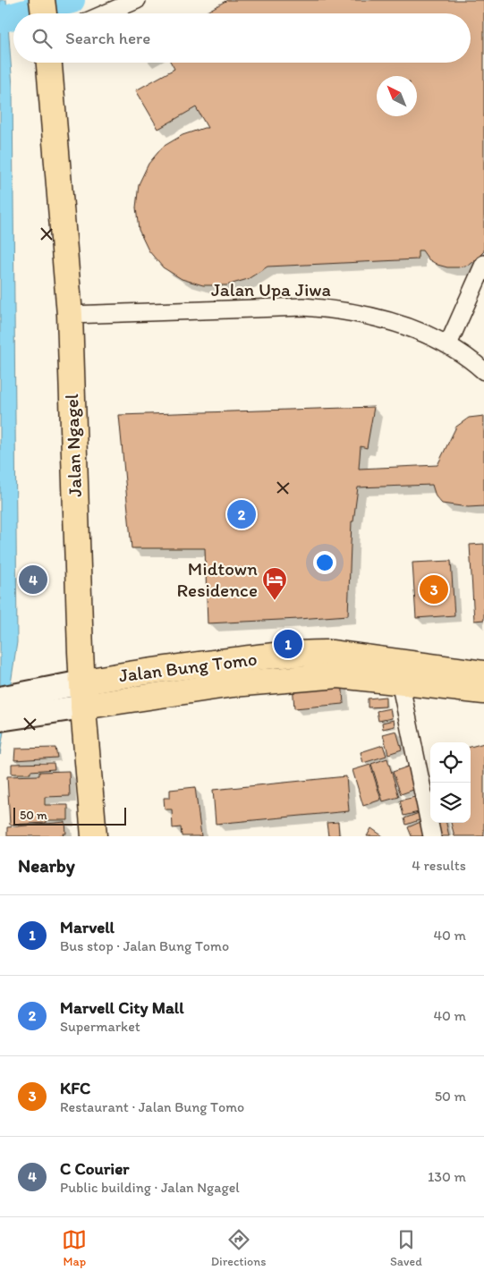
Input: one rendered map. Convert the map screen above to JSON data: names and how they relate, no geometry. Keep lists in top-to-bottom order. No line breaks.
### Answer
{"streets":{"highway":["Jalan Ngagel","Jalan Bung Tomo"],"street":["Jalan Upa Jiwa"]},"crossings":[["Jalan Upa Jiwa","Jalan Ngagel"],["Jalan Ngagel","Jalan Bung Tomo"]],"places":{"hotel":["Midtown Residence"]},"scale_bar":"50 m","north":"top left","page":{"search":"Search here","pins":["2","4","3","1"],"scale":"50 m","heading":["Nearby","4 results"],"list":[{"mark":"1","name":"Marvell","note":"Bus stop · Jalan Bung Tomo","value":"40 m"},{"mark":"2","name":"Marvell City Mall","note":"Supermarket","value":"40 m"},{"mark":"3","name":"KFC","note":"Restaurant · Jalan Bung Tomo","value":"50 m"},{"mark":"4","name":"C Courier","note":"Public building · Jalan Ngagel","value":"130 m"}],"nav":["Map","Directions","Saved"]}}
